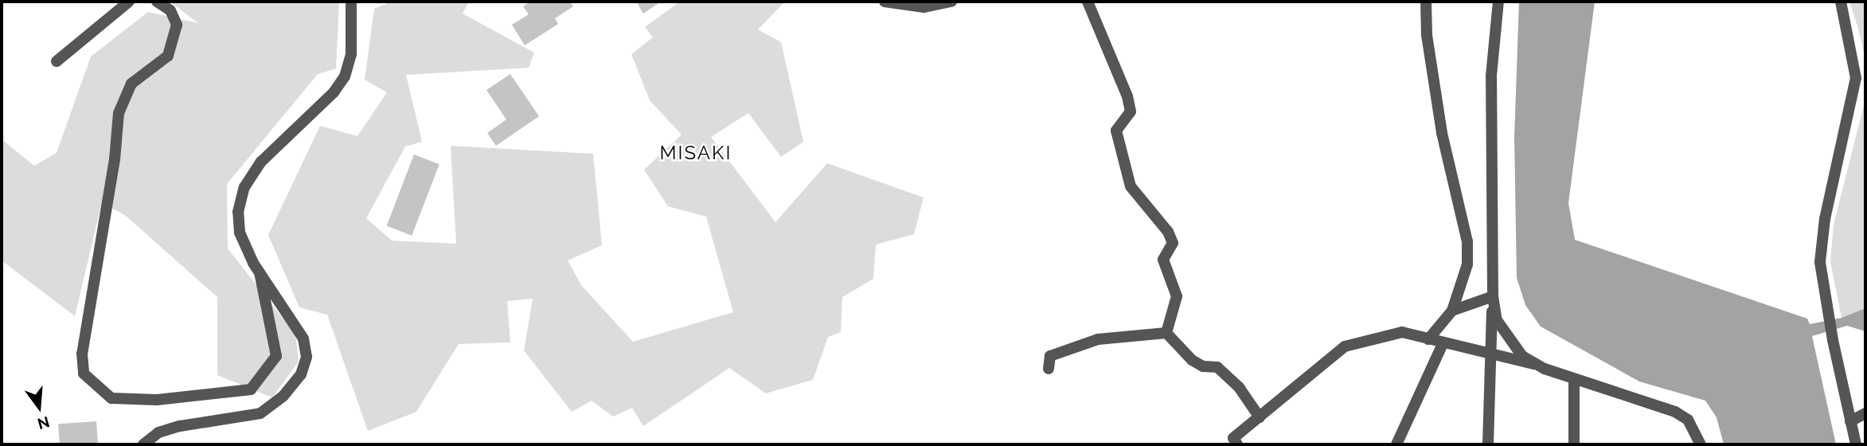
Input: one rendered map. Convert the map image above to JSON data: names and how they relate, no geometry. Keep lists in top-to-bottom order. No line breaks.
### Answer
{"districts":["MISAKI"],"north":"bottom"}
